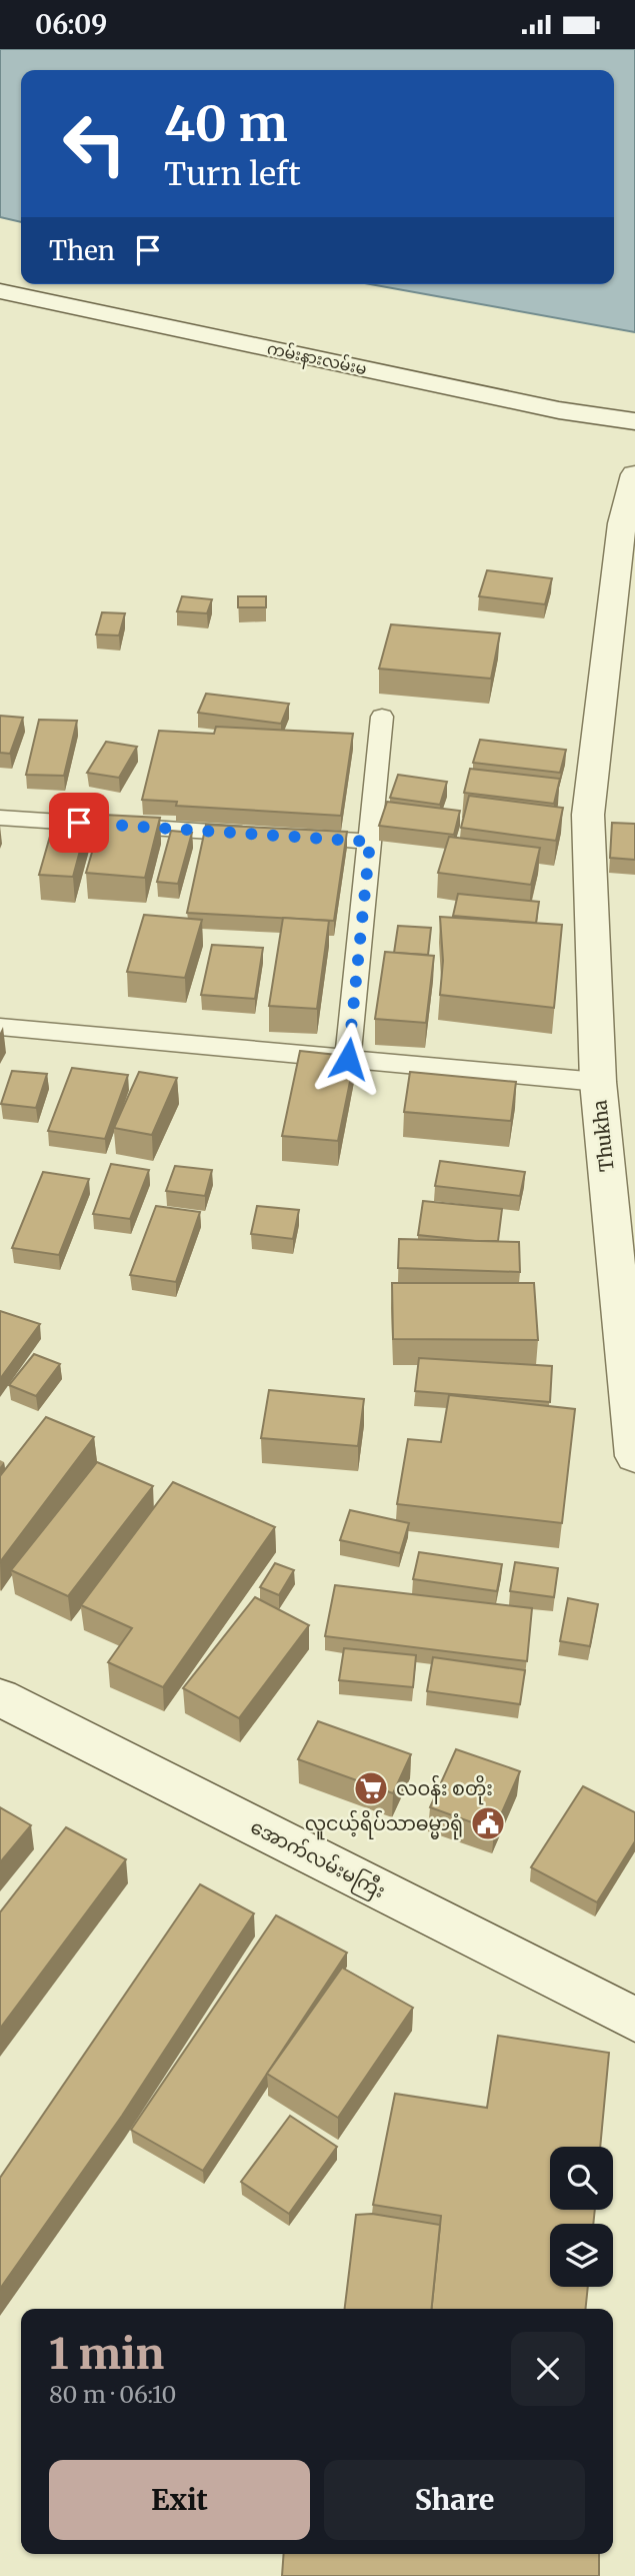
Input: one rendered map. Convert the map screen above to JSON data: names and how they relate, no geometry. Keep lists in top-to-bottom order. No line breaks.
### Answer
{"streets":{"street":["ကမ်းနားလမ်းမ","Thukha","အောက်လမ်းမကြီး"]},"places":{"supermarket":["လဝန်း စတိုး"],"public building":["လူငယ့်ရိပ်သာဓမ္မာရုံ"]},"page":{"status":"06:09","turn":["40 m","Turn left"],"then":"Then","heading":["1 min","80 m · 06:10"],"buttons":["Exit","Share"]}}
